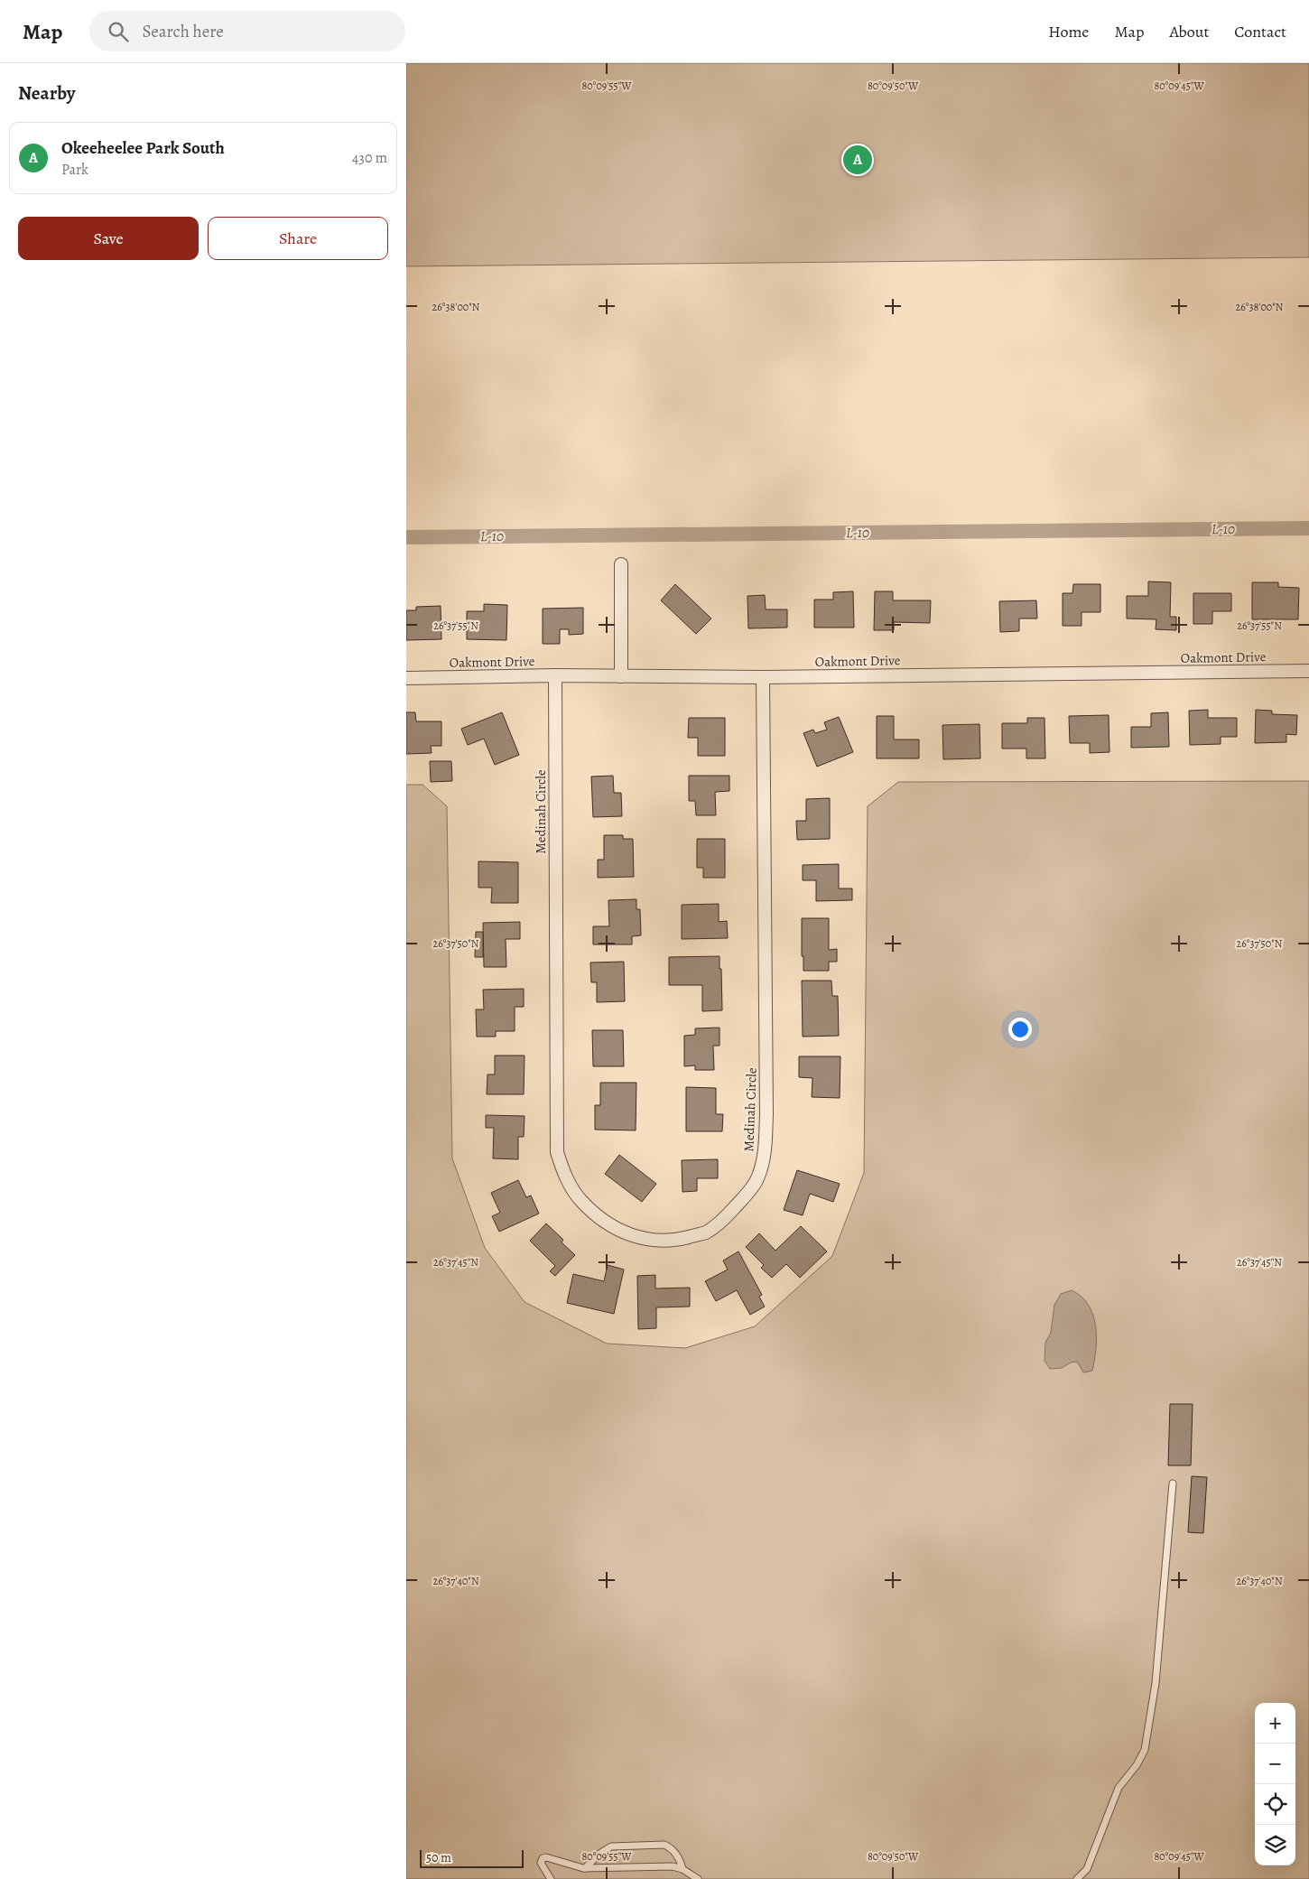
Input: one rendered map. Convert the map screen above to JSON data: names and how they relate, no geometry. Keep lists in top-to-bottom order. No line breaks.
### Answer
{"streets":{"street":["Oakmont Drive","Medinah Circle"]},"crossings":[["Oakmont Drive","Medinah Circle"]],"water":["L-10"],"scale_bar":"50 m","page":{"header":"Map","search":"Search here","nav":["Home","Map","About","Contact"],"heading":"Nearby","list":[{"mark":"A","name":"Okeeheelee Park South","note":"Park","value":"430 m"}],"pins":"A","buttons":["Save","Share"],"map_buttons":["+","−"],"scale":"50 m"},"coordinates":["80°09'55\"W","80°09'50\"W","80°09'45\"W","26°38'00\"N","26°37'55\"N","26°37'50\"N","26°37'45\"N","26°37'40\"N"]}
